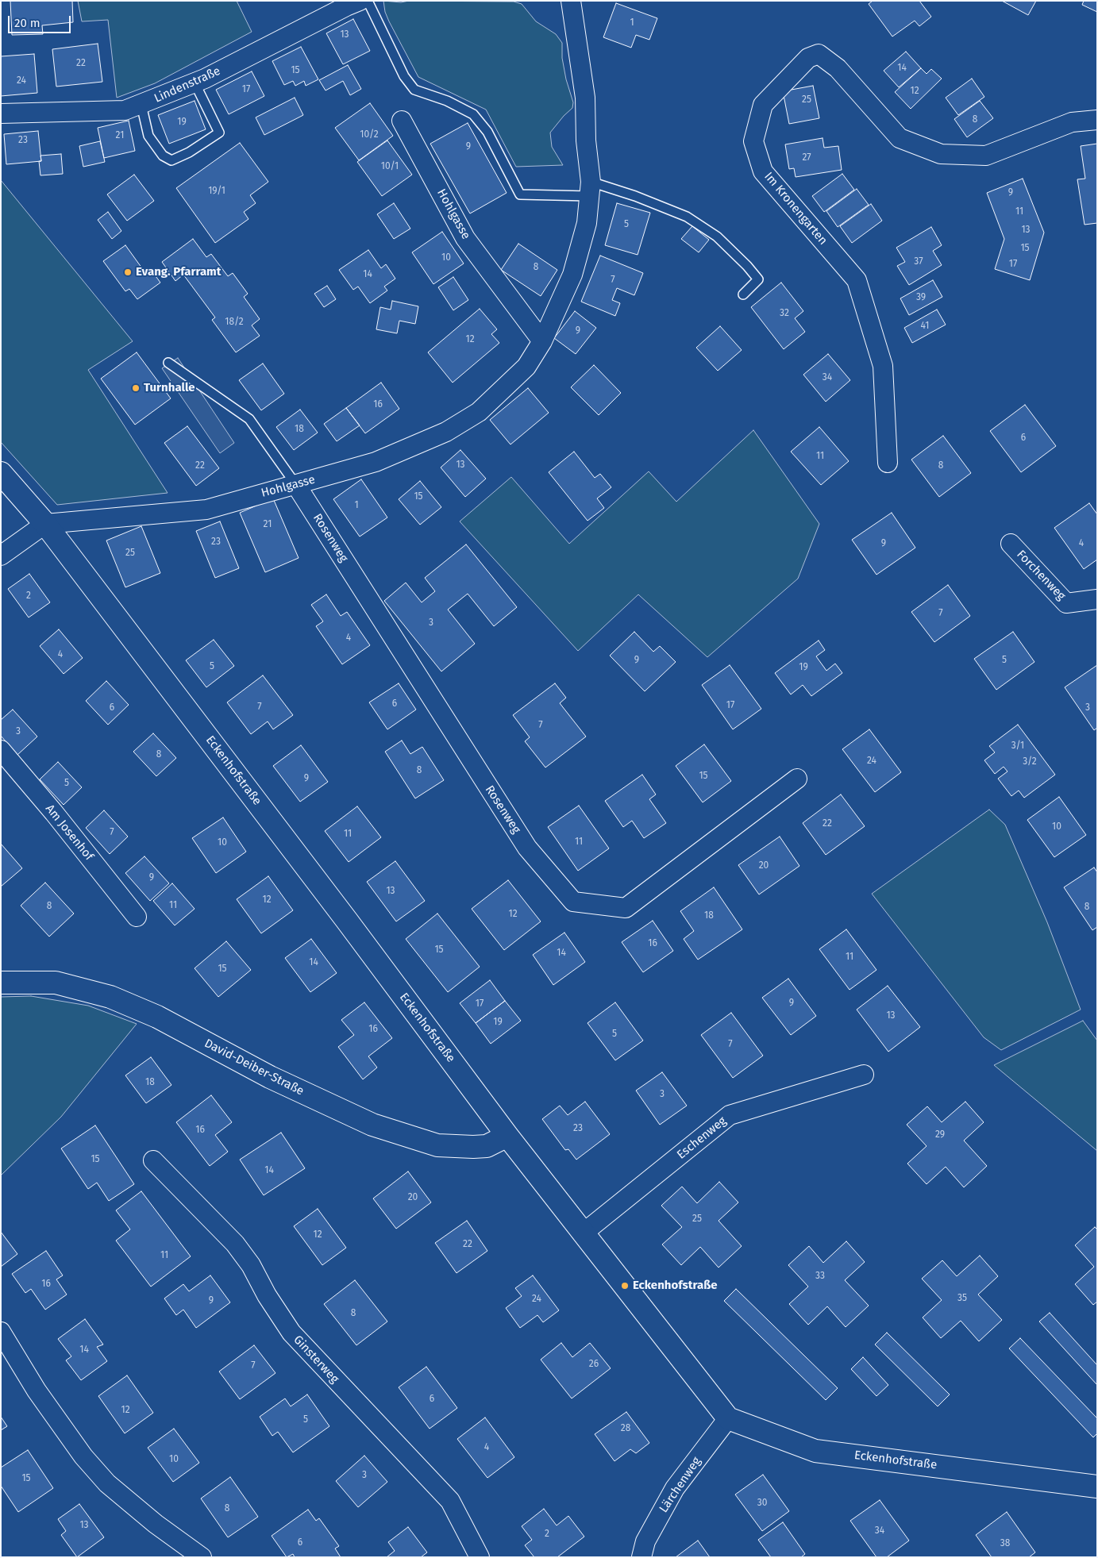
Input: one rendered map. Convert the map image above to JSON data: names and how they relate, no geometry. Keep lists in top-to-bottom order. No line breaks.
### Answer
{"streets":{"street":["Lindenstraße","Im Kronengarten","Hohlgasse","Rosenweg","Forchenweg","Eckenhofstraße","Am Josenhof","David-Deiber-Straße","Eschenweg","Ginsterweg","Lärchenweg"]},"crossings":[["Hohlgasse","Rosenweg"],["Hohlgasse","Eckenhofstraße"],["Eckenhofstraße","David-Deiber-Straße"],["Eckenhofstraße","Eschenweg"],["Eckenhofstraße","Lärchenweg"]],"places":["Evang. Pfarramt","Turnhalle","Eckenhofstraße"],"house_numbers":["1","13","22","14","15","24","17","12","25","8","19","10/2","21","23","9","27","10/1","19/1","9","11","5","13","15","10","37","17","8","14","7","39","32","18/2","41","9","12","34","16","18","6","11","13","22","8","15","1","21","23","9","4","25","2","7","3","4","4","9","5","5","19","6","17","7","6","3","7","3","3/1","8","24","3/2","8","15","9","5","22","10","7","11","11","10","20","9","13","12","11","8","8","12","18","16","15","14","11","14","15","9","17","13","19","16","5","7","18","3","23","16","29","15","14","20","25","12","22","11","33","16","35","24","9","8","14","26","7","6","12","5","28","4","10","3","15","30","8","13","34","2","6","38"],"scale_bar":"20 m"}
